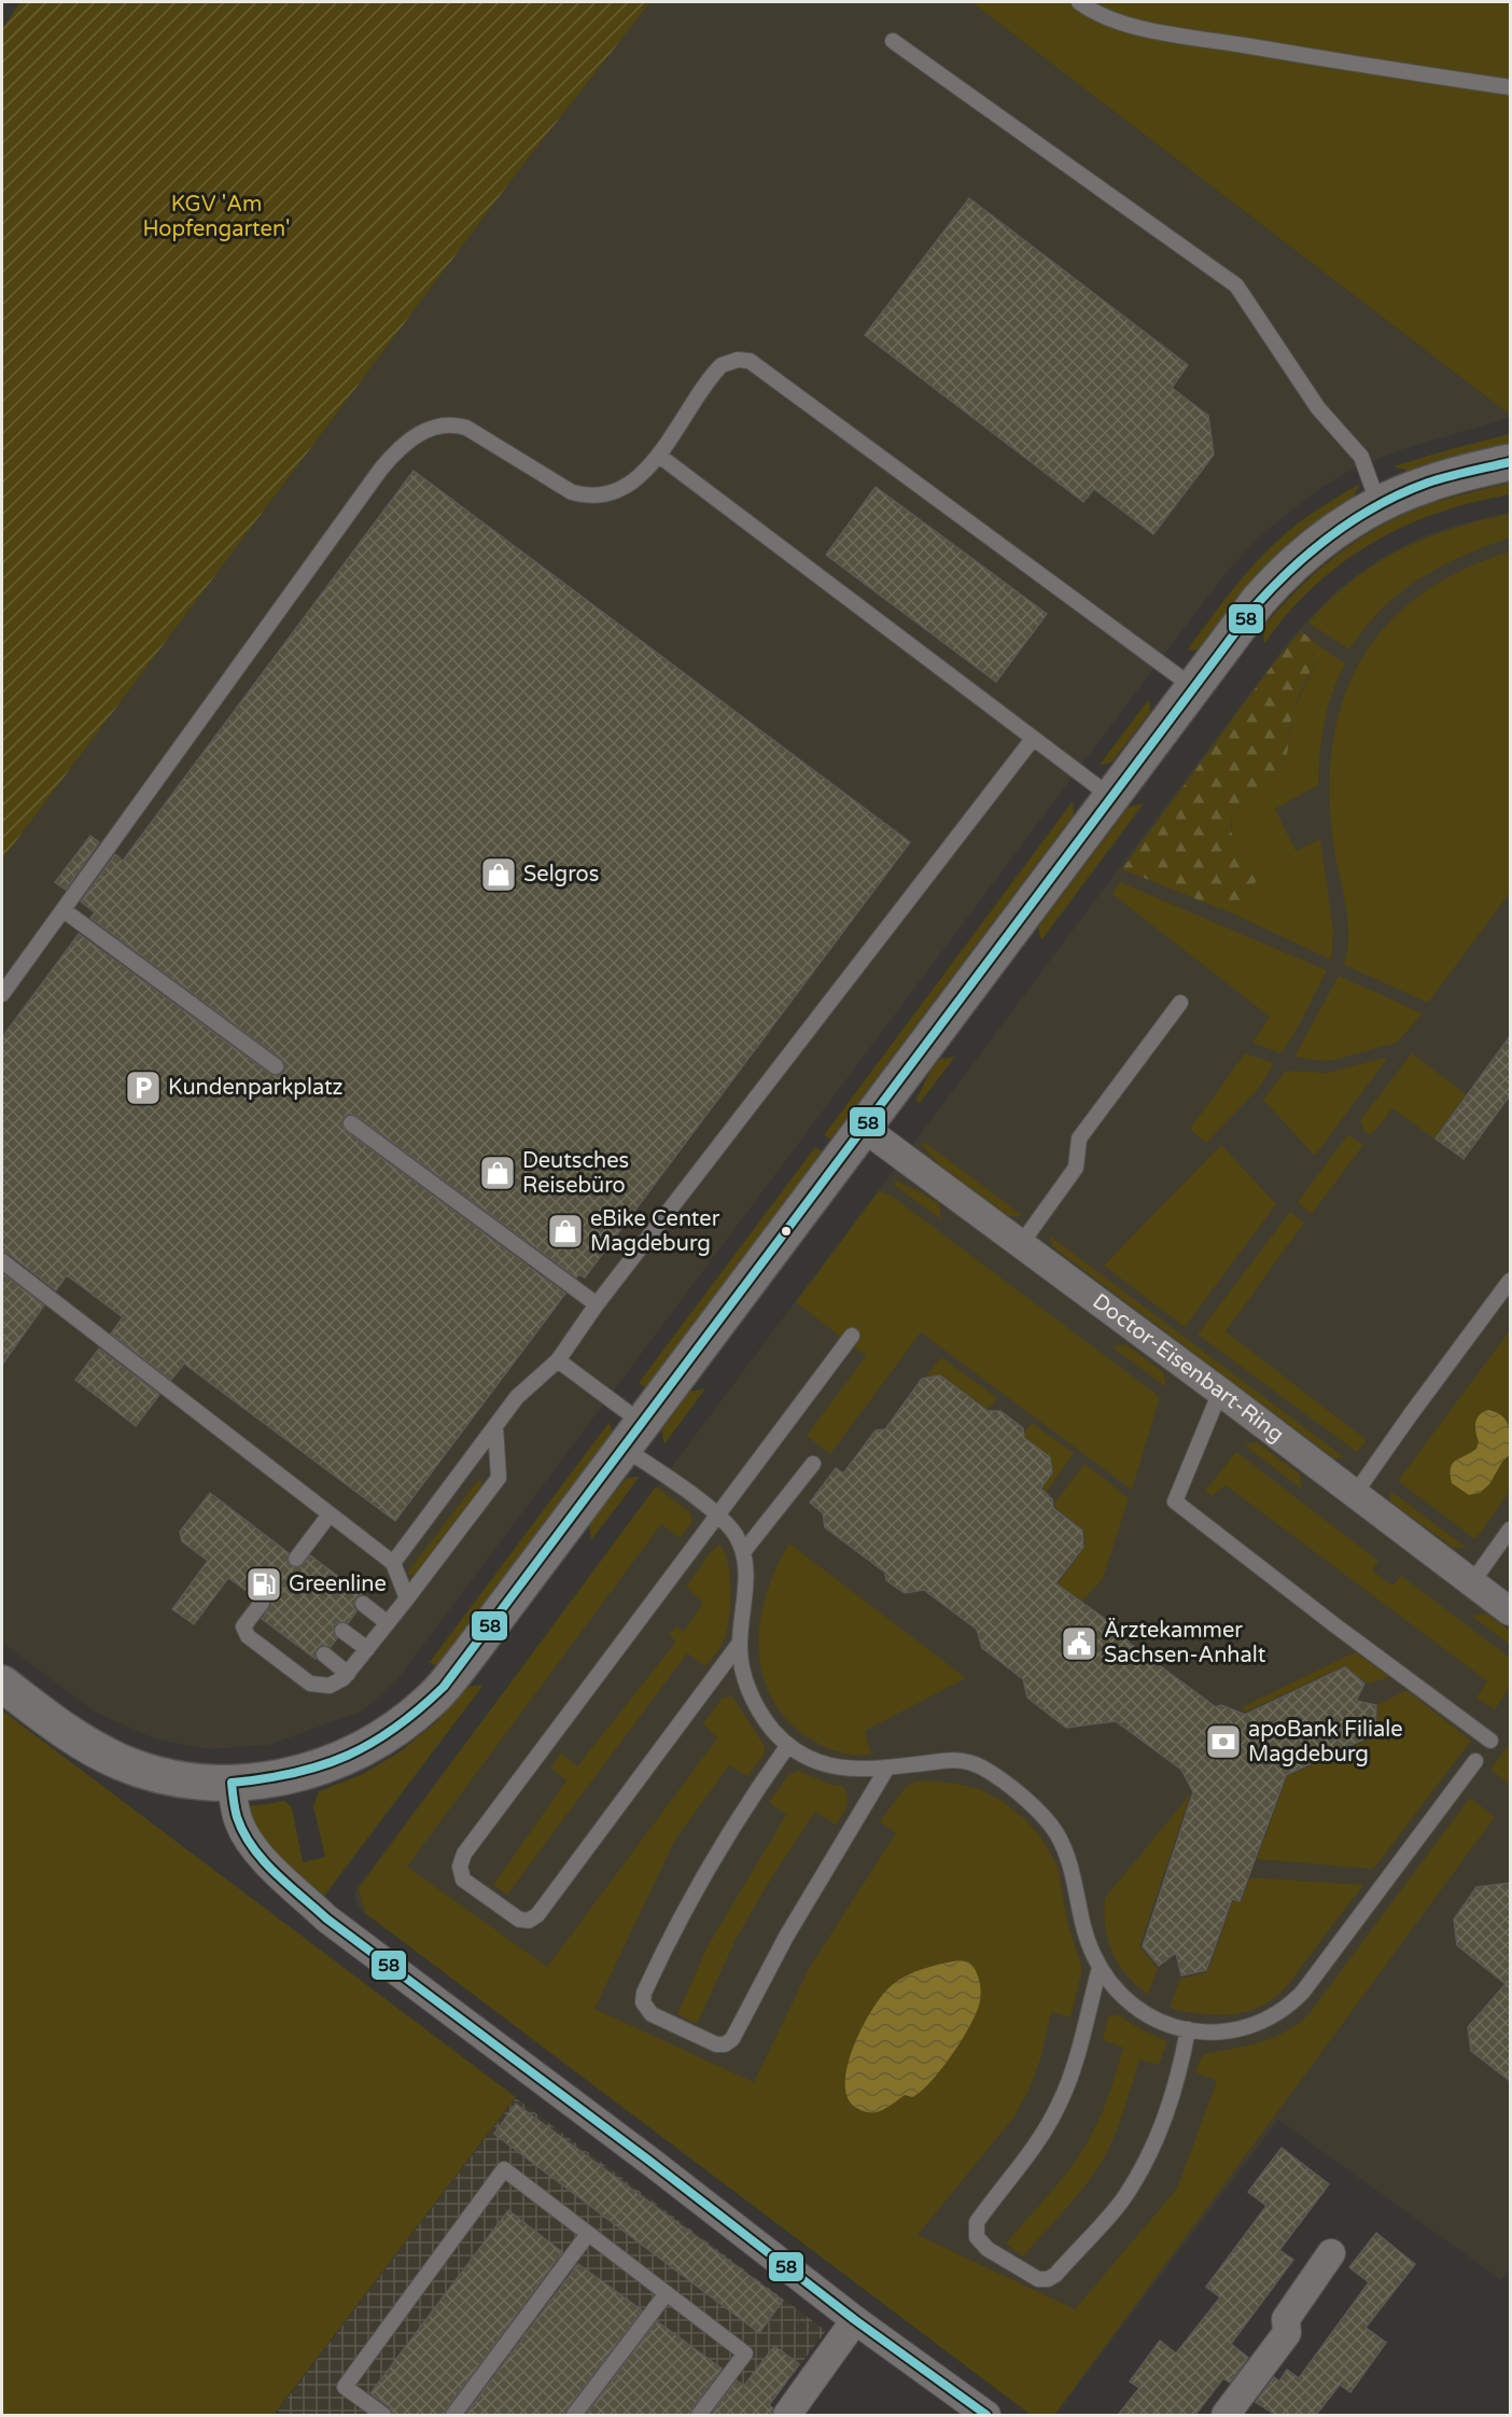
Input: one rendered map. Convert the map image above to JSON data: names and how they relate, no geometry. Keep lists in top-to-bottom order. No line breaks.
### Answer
{"streets":{"street":["Doctor-Eisenbart-Ring"]},"parks":["KGV 'Am Hopfengarten'"],"places":{"shop":["Selgros","Deutsches Reisebüro","eBike Center Magdeburg"],"parking":["Kundenparkplatz"],"fuel station":["Greenline"],"public building":["Ärztekammer Sachsen-Anhalt"],"bank":["apoBank Filiale Magdeburg"]},"lines":["transit line 58"]}
